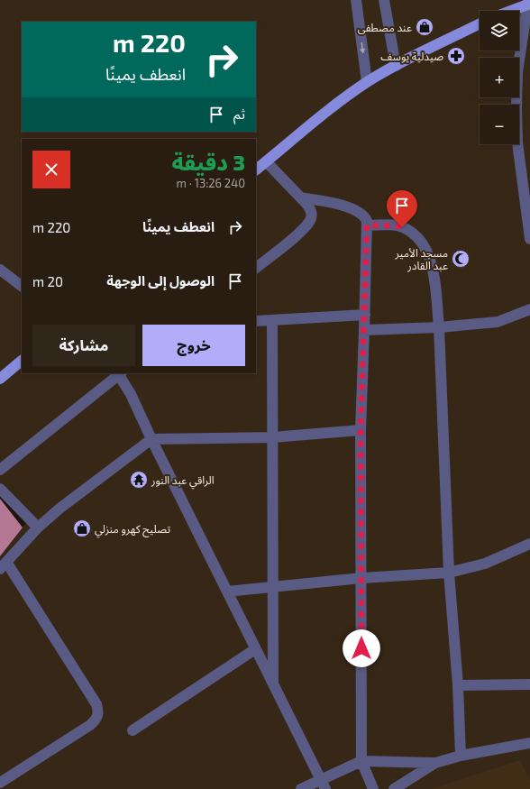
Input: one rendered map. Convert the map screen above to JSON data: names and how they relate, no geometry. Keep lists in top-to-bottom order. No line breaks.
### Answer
{"places":{"shop":["عند مصطفى","تصليح كهرو منزلي"],"pharmacy":["صيدلية يوسف"],"mosque":["مسجد الأمير عبد القادر"],"temple":["الراقي عبد النور"]},"page":{"map_buttons":["+","−"],"turn":["220 m","انعطف يمينًا"],"then":"ثم","heading":["3 دقيقة","240 m · 13:26"],"list":[{"name":"انعطف يمينًا","value":"220 m"},{"name":"الوصول إلى الوجهة","value":"20 m"}],"buttons":["خروج","مشاركة"]}}
